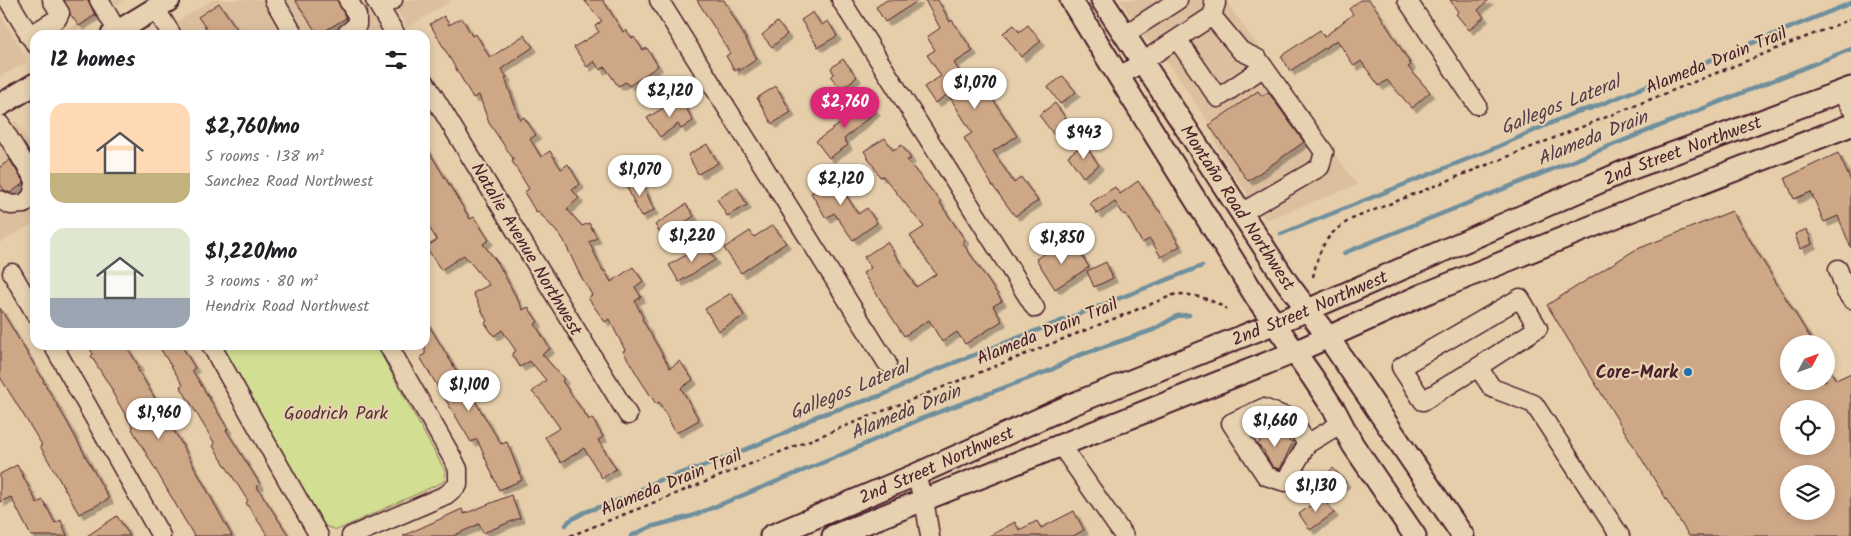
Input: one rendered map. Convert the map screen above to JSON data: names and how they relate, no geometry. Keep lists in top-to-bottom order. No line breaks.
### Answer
{"streets":{"main road":["2nd Street Northwest","Montaño Road Northwest"],"street":["Natalie Avenue Northwest"],"path":["Alameda Drain Trail"]},"crossings":[["2nd Street Northwest","Montaño Road Northwest"]],"water":["Gallegos Lateral","Alameda Drain"],"parks":["Goodrich Park"],"places":["Core-Mark"],"north":"top right","page":{"heading":"12 homes","price":["$1,070","$2,120","$2,760","$943","$1,070","$2,120","$1,220","$1,850","$1,100","$1,960","$1,660","$1,130"],"list":[{"name":"$2,760/mo","note":"5 rooms · 138 m² · Sanchez Road Northwest"},{"name":"$1,220/mo","note":"3 rooms · 80 m² · Hendrix Road Northwest"}]}}
